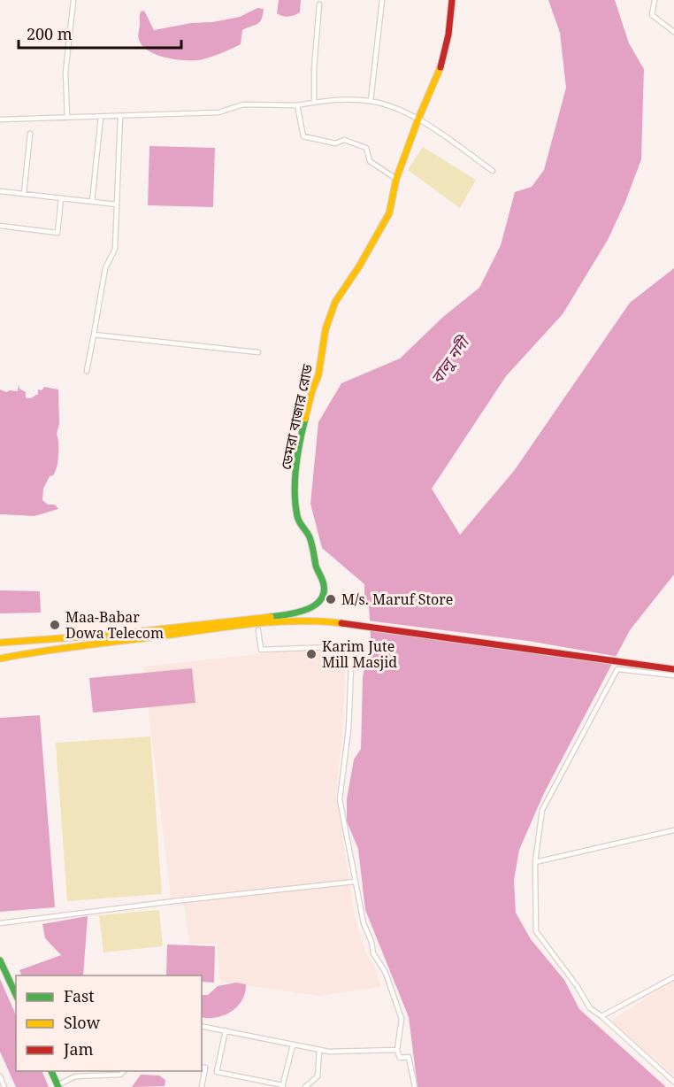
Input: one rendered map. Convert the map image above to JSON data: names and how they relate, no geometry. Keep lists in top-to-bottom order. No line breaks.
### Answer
{"streets":{"street":["ডেমরা বাজার রোড"]},"water":["বালু নদী"],"places":["M/s. Maruf Store","Maa-Babar Dowa Telecom","Karim Jute Mill Masjid"],"legend":["Fast","Slow","Jam"],"scale_bar":"200 m"}
